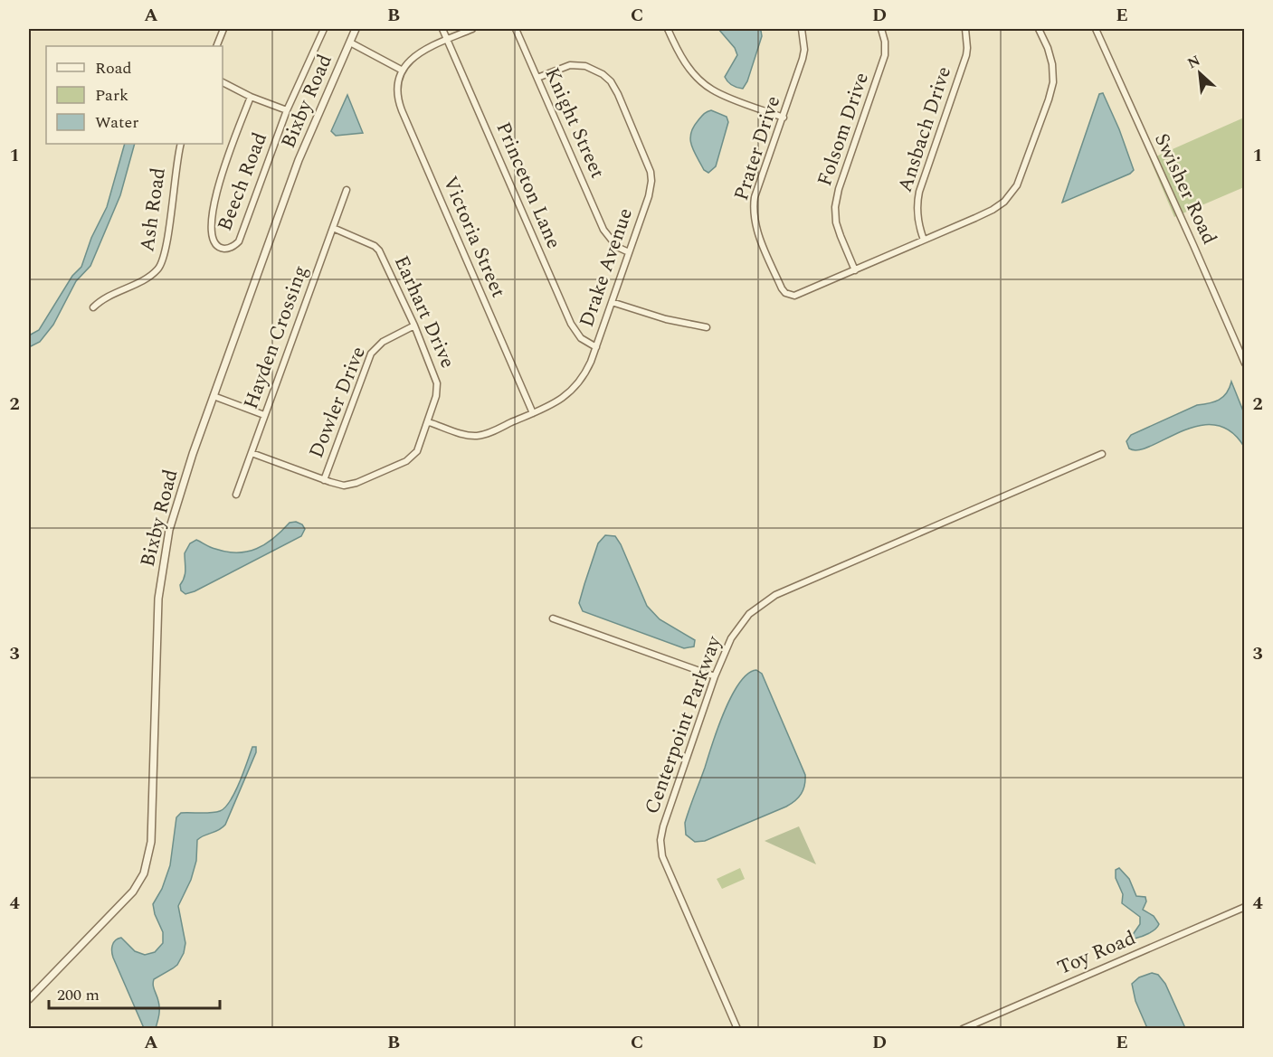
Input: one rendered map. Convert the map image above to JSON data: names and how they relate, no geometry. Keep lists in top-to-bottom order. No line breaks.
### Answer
{"streets":{"street":["Bixby Road","Knight Street","Folsom Drive","Ansbach Drive","Prater Drive","Beech Road","Princeton Lane","Swisher Road","Ash Road","Victoria Street","Drake Avenue","Earhart Drive","Hayden Crossing","Dowler Drive","Centerpoint Parkway","Toy Road"]},"crossings":[["Knight Street","Drake Avenue"],["Folsom Drive","Prater Drive"],["Princeton Lane","Drake Avenue"],["Victoria Street","Drake Avenue"],["Drake Avenue","Earhart Drive"],["Earhart Drive","Hayden Crossing"],["Earhart Drive","Dowler Drive"]],"legend":["Road","Park","Water"],"scale_bar":"200 m","north":"top left","grid":{"columns":["A","B","C","D","E"],"rows":["1","2","3","4"]}}
